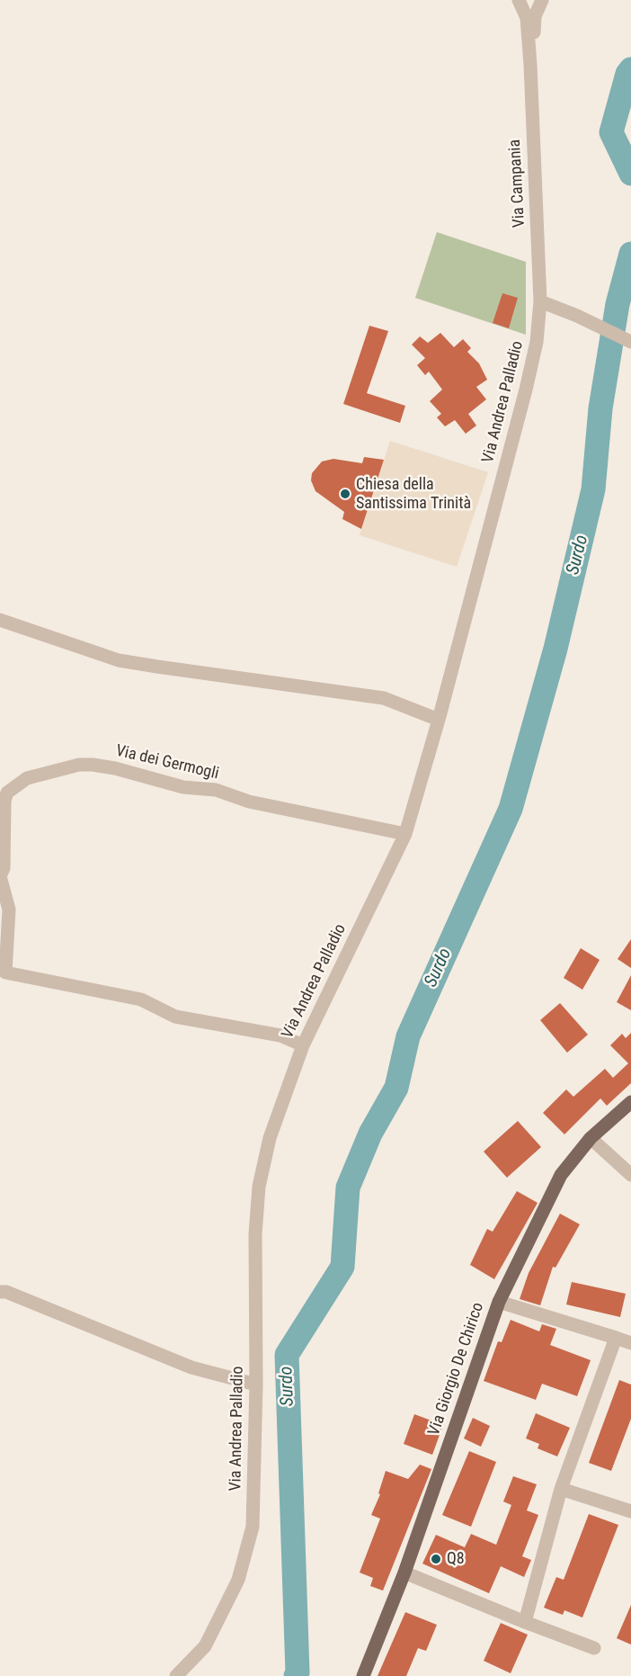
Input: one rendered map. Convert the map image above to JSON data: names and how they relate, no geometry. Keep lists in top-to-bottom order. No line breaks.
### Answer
{"streets":{"main road":["Via Giorgio De Chirico"],"street":["Via Campania","Via Andrea Palladio","Via dei Germogli"]},"crossings":[["Via Campania","Via Andrea Palladio"],["Via Andrea Palladio","Via dei Germogli"]],"water":["Surdo"],"places":["Chiesa della Santissima Trinità","Q8"]}
